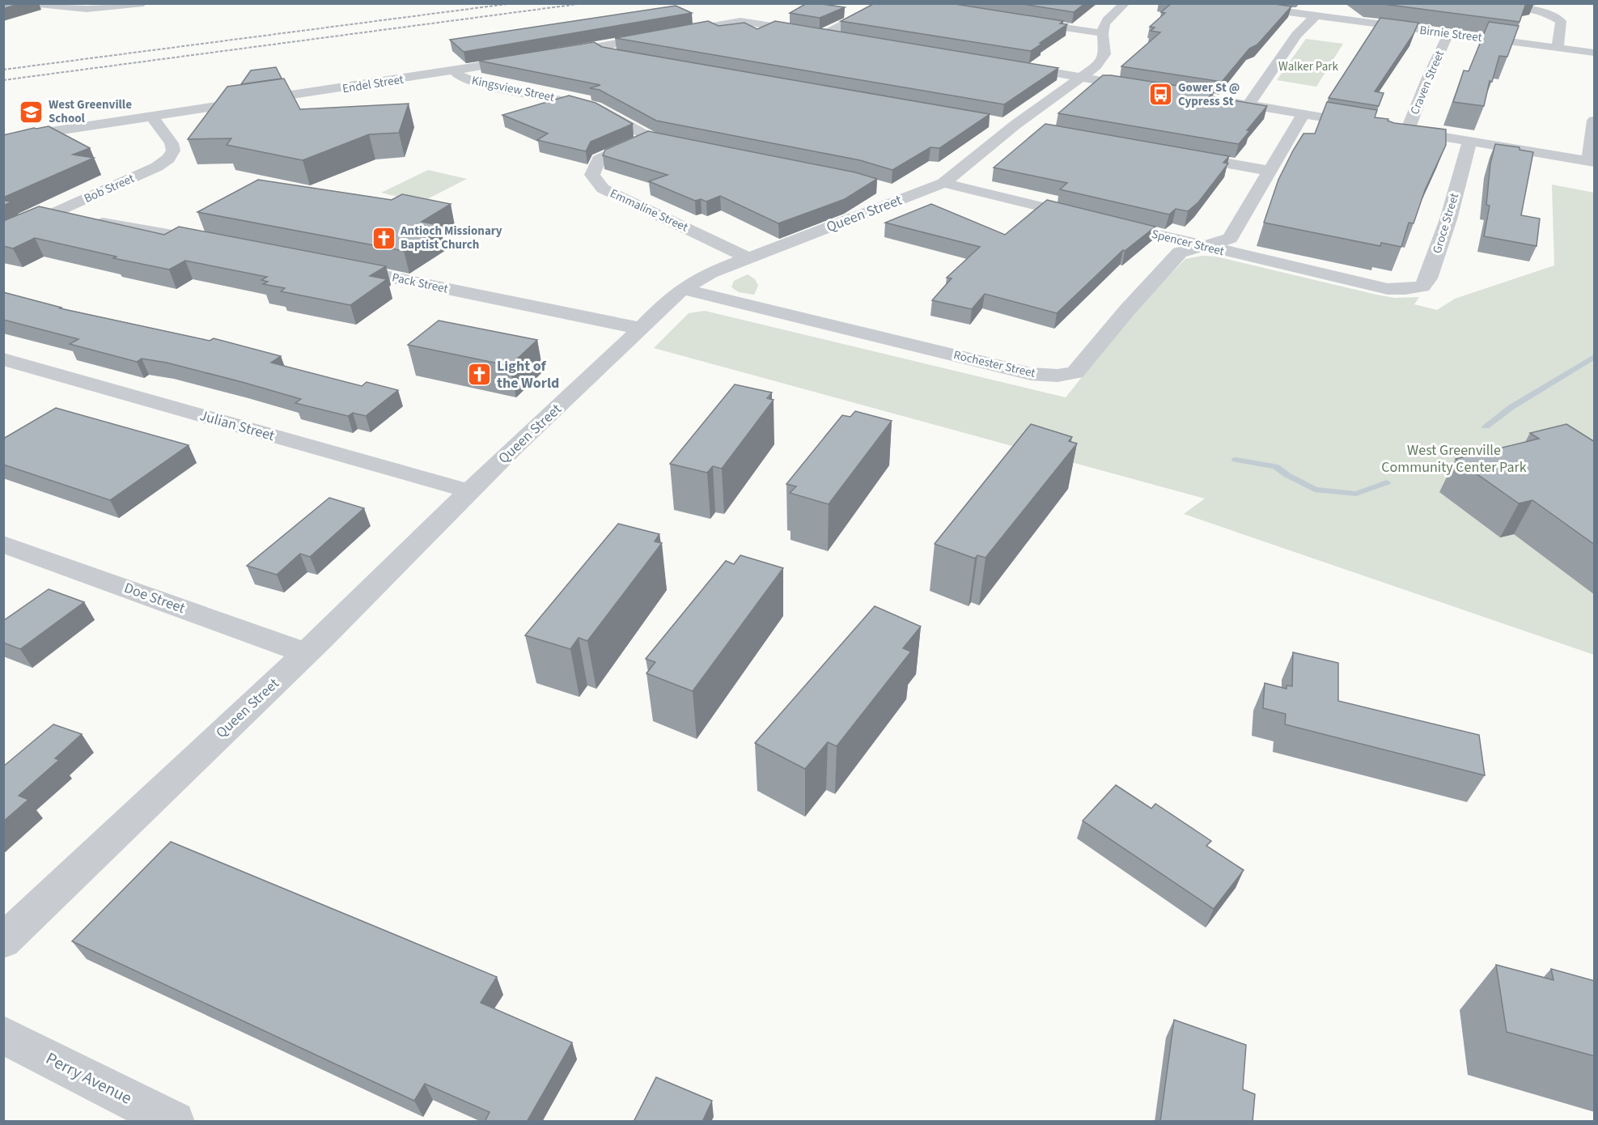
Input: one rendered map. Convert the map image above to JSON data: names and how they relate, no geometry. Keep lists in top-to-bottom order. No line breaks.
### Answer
{"streets":{"street":["Birnie Street","Craven Street","Endel Street","Kingsview Street","Bob Street","Emmaline Street","Queen Street","Groce Street","Spencer Street","Pack Street","Rochester Street","Julian Street","Doe Street","Perry Avenue"]},"crossings":[["Birnie Street","Craven Street"],["Craven Street","Groce Street"],["Endel Street","Kingsview Street"],["Endel Street","Bob Street"],["Kingsview Street","Emmaline Street"],["Emmaline Street","Queen Street"],["Queen Street","Spencer Street"],["Queen Street","Pack Street"],["Queen Street","Rochester Street"],["Queen Street","Julian Street"],["Queen Street","Doe Street"],["Groce Street","Spencer Street"],["Spencer Street","Rochester Street"]],"parks":["Walker Park","West Greenville Community Center Park"],"places":{"bus stop":["Gower St @ Cypress St"],"school or university":["West Greenville School"],"church":["Antioch Missionary Baptist Church","Light of the World"]}}
